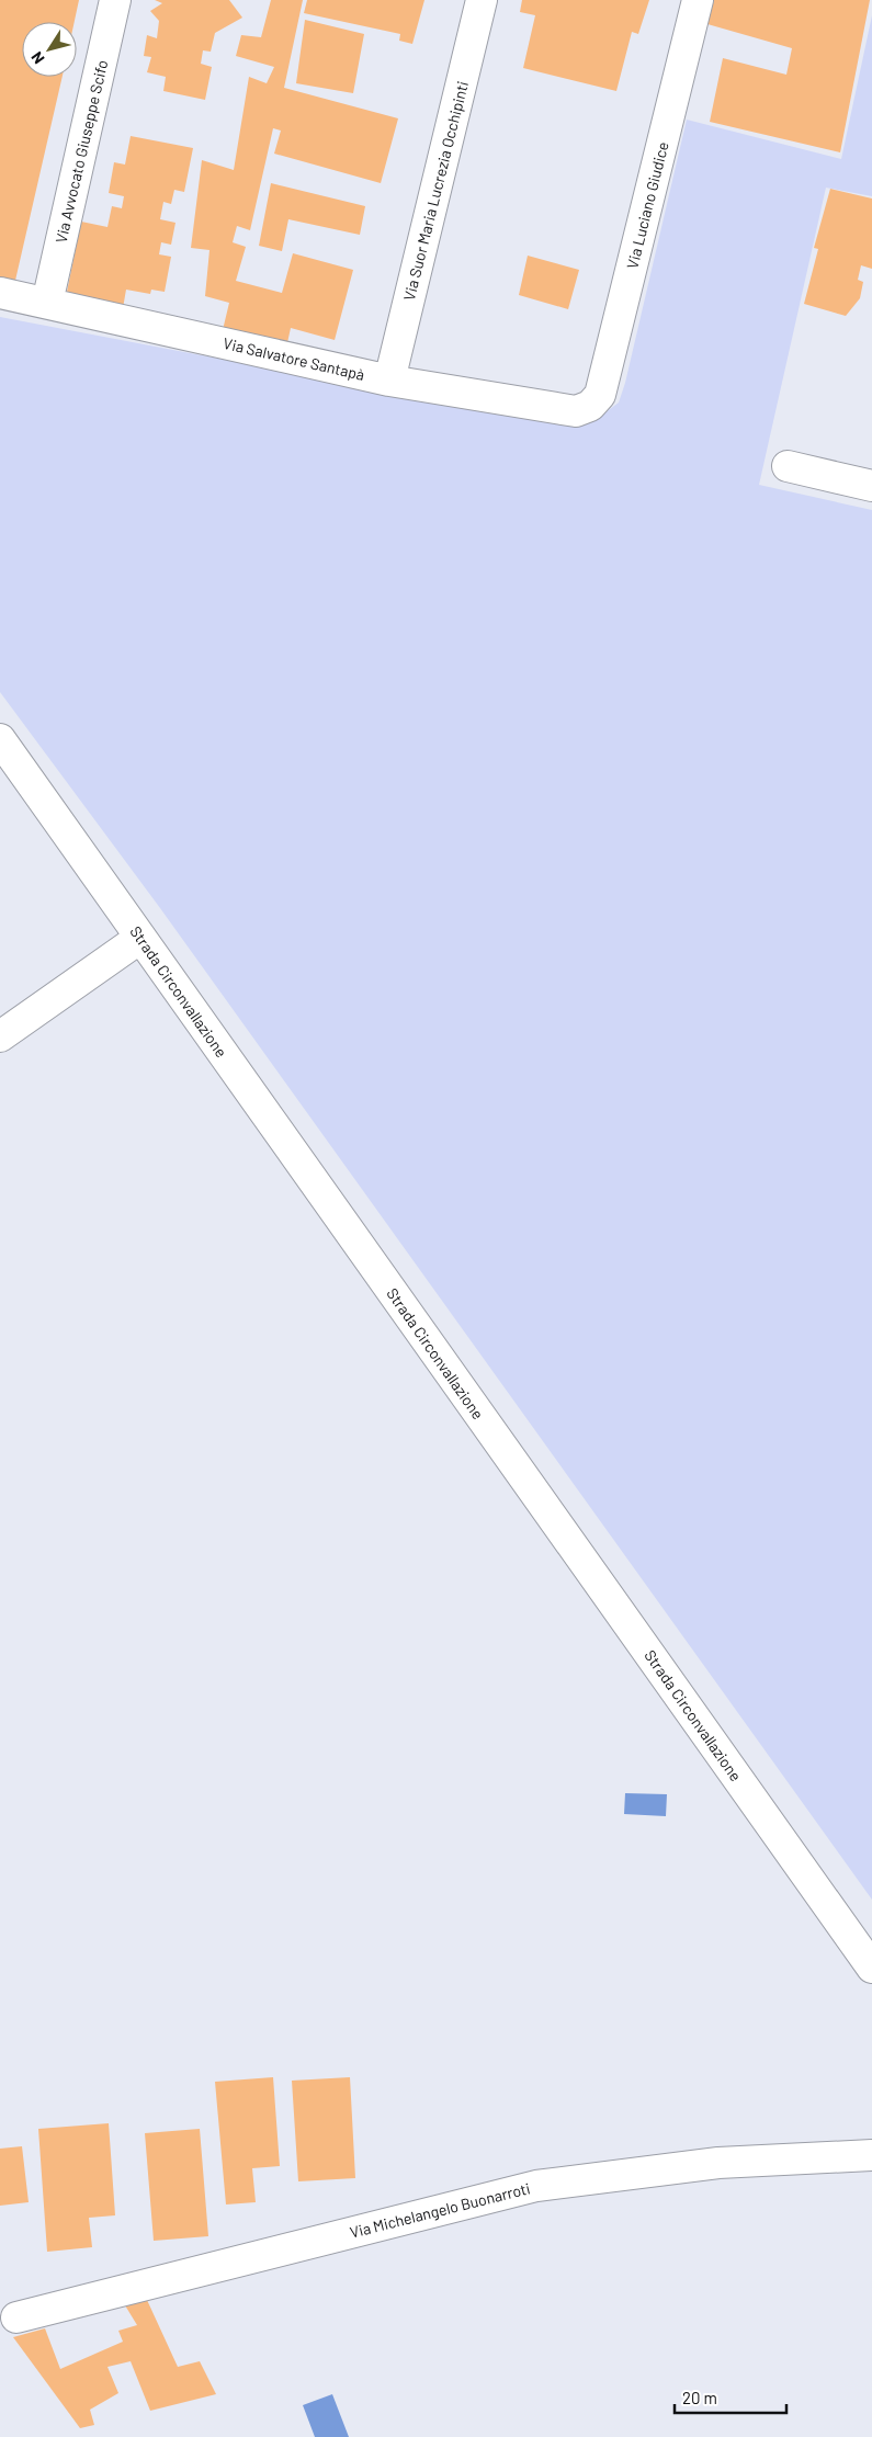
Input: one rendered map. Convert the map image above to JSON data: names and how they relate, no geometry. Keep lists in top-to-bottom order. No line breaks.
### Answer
{"streets":{"street":["Via Avvocato Giuseppe Scifo","Via Suor Maria Lucrezia Occhipinti","Via Luciano Giudice","Via Salvatore Santapà","Strada Circonvallazione","Via Michelangelo Buonarroti"]},"crossings":[["Via Avvocato Giuseppe Scifo","Via Salvatore Santapà"],["Via Suor Maria Lucrezia Occhipinti","Via Salvatore Santapà"],["Via Luciano Giudice","Via Salvatore Santapà"]],"scale_bar":"20 m","north":"bottom left"}
